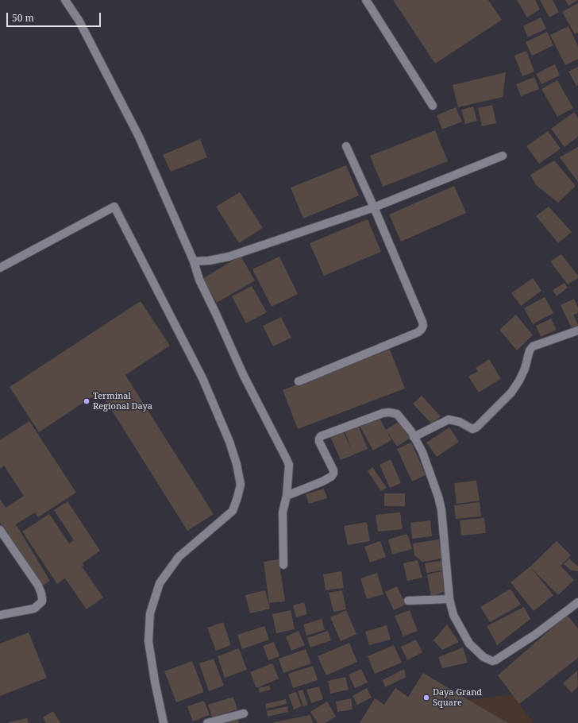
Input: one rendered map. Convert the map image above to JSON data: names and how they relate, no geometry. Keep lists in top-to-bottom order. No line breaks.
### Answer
{"places":["Terminal Regional Daya","Daya Grand Square"],"scale_bar":"50 m"}
